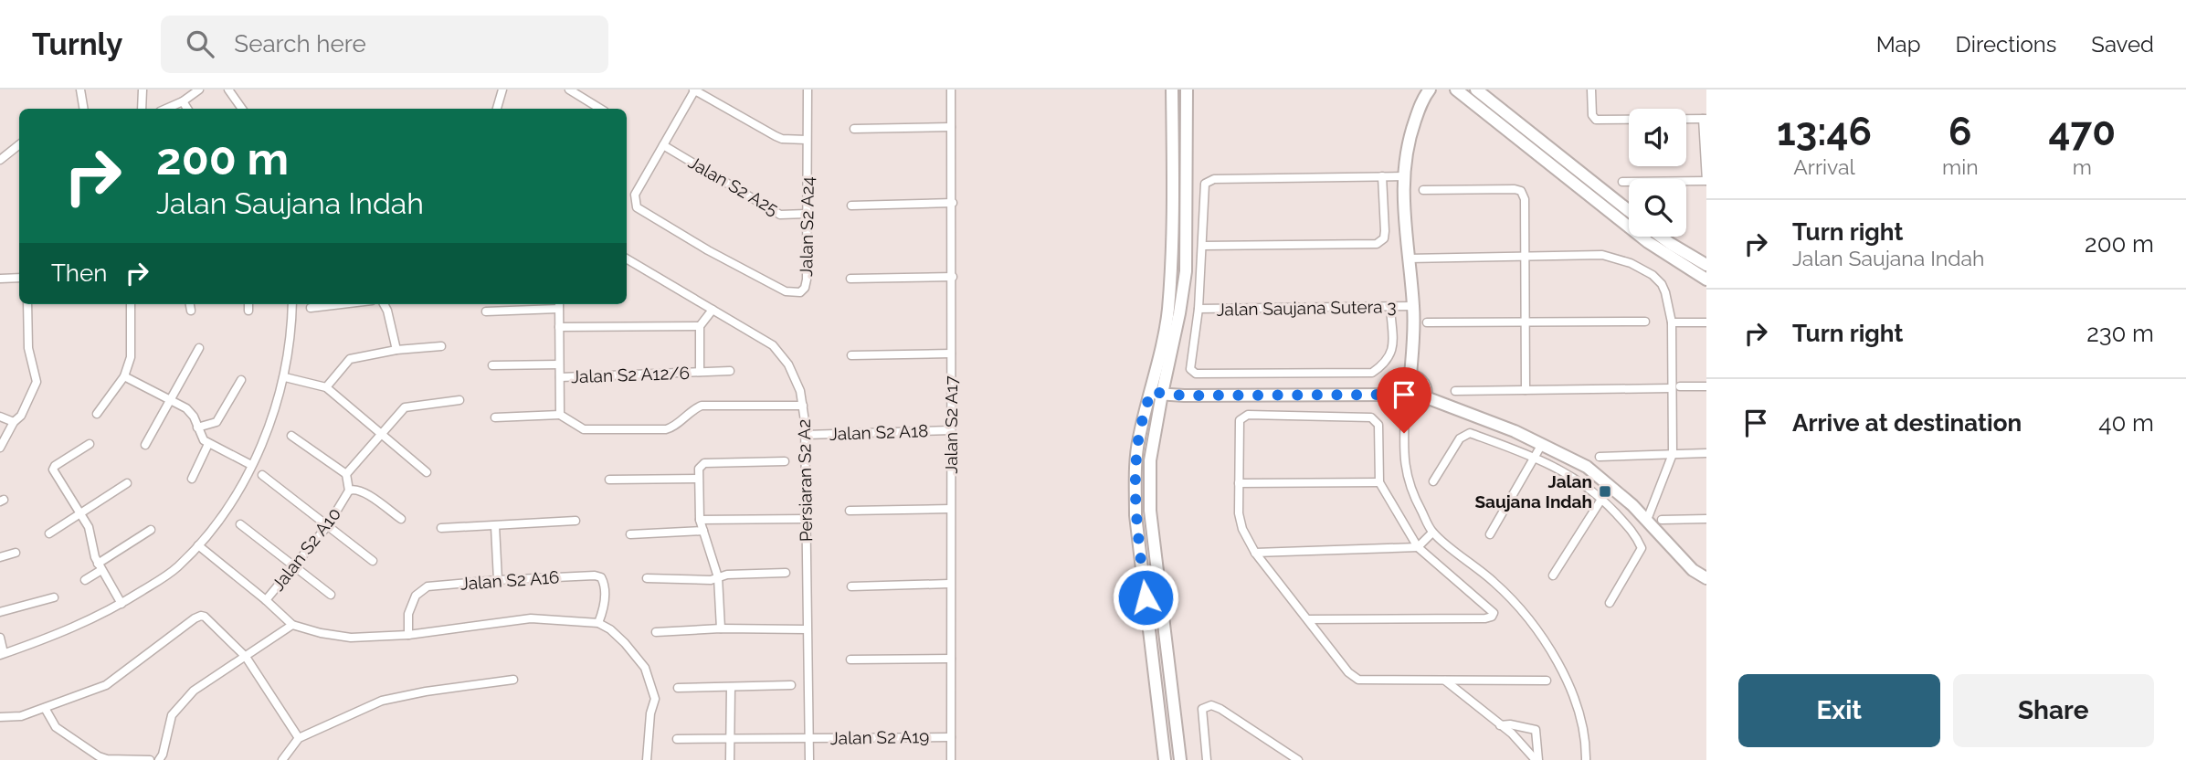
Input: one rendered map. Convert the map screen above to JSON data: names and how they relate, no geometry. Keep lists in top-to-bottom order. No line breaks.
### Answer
{"streets":{"street":["Jalan S2 A25","Jalan S2 A24","Jalan Saujana Sutera 3","Jalan S2 A12/6","Jalan S2 A17","Jalan S2 A18","Persiaran S2 A2","Jalan S2 A10","Jalan S2 A16","Jalan S2 A19"]},"crossings":[["Jalan S2 A25","Jalan S2 A24"],["Jalan S2 A17","Jalan S2 A18"],["Jalan S2 A17","Jalan S2 A19"],["Jalan S2 A18","Persiaran S2 A2"],["Persiaran S2 A2","Jalan S2 A19"]],"places":{"transit":["Jalan Saujana Indah"]},"page":{"header":"Turnly","search":"Search here","nav":["Map","Directions","Saved"],"eta":["13:46","Arrival","6","min","470","m"],"turn":["200 m","Jalan Saujana Indah"],"list":[{"name":"Turn right","note":"Jalan Saujana Indah","value":"200 m"},{"name":"Turn right","value":"230 m"},{"name":"Arrive at destination","value":"40 m"}],"then":"Then","buttons":["Exit","Share"]}}
